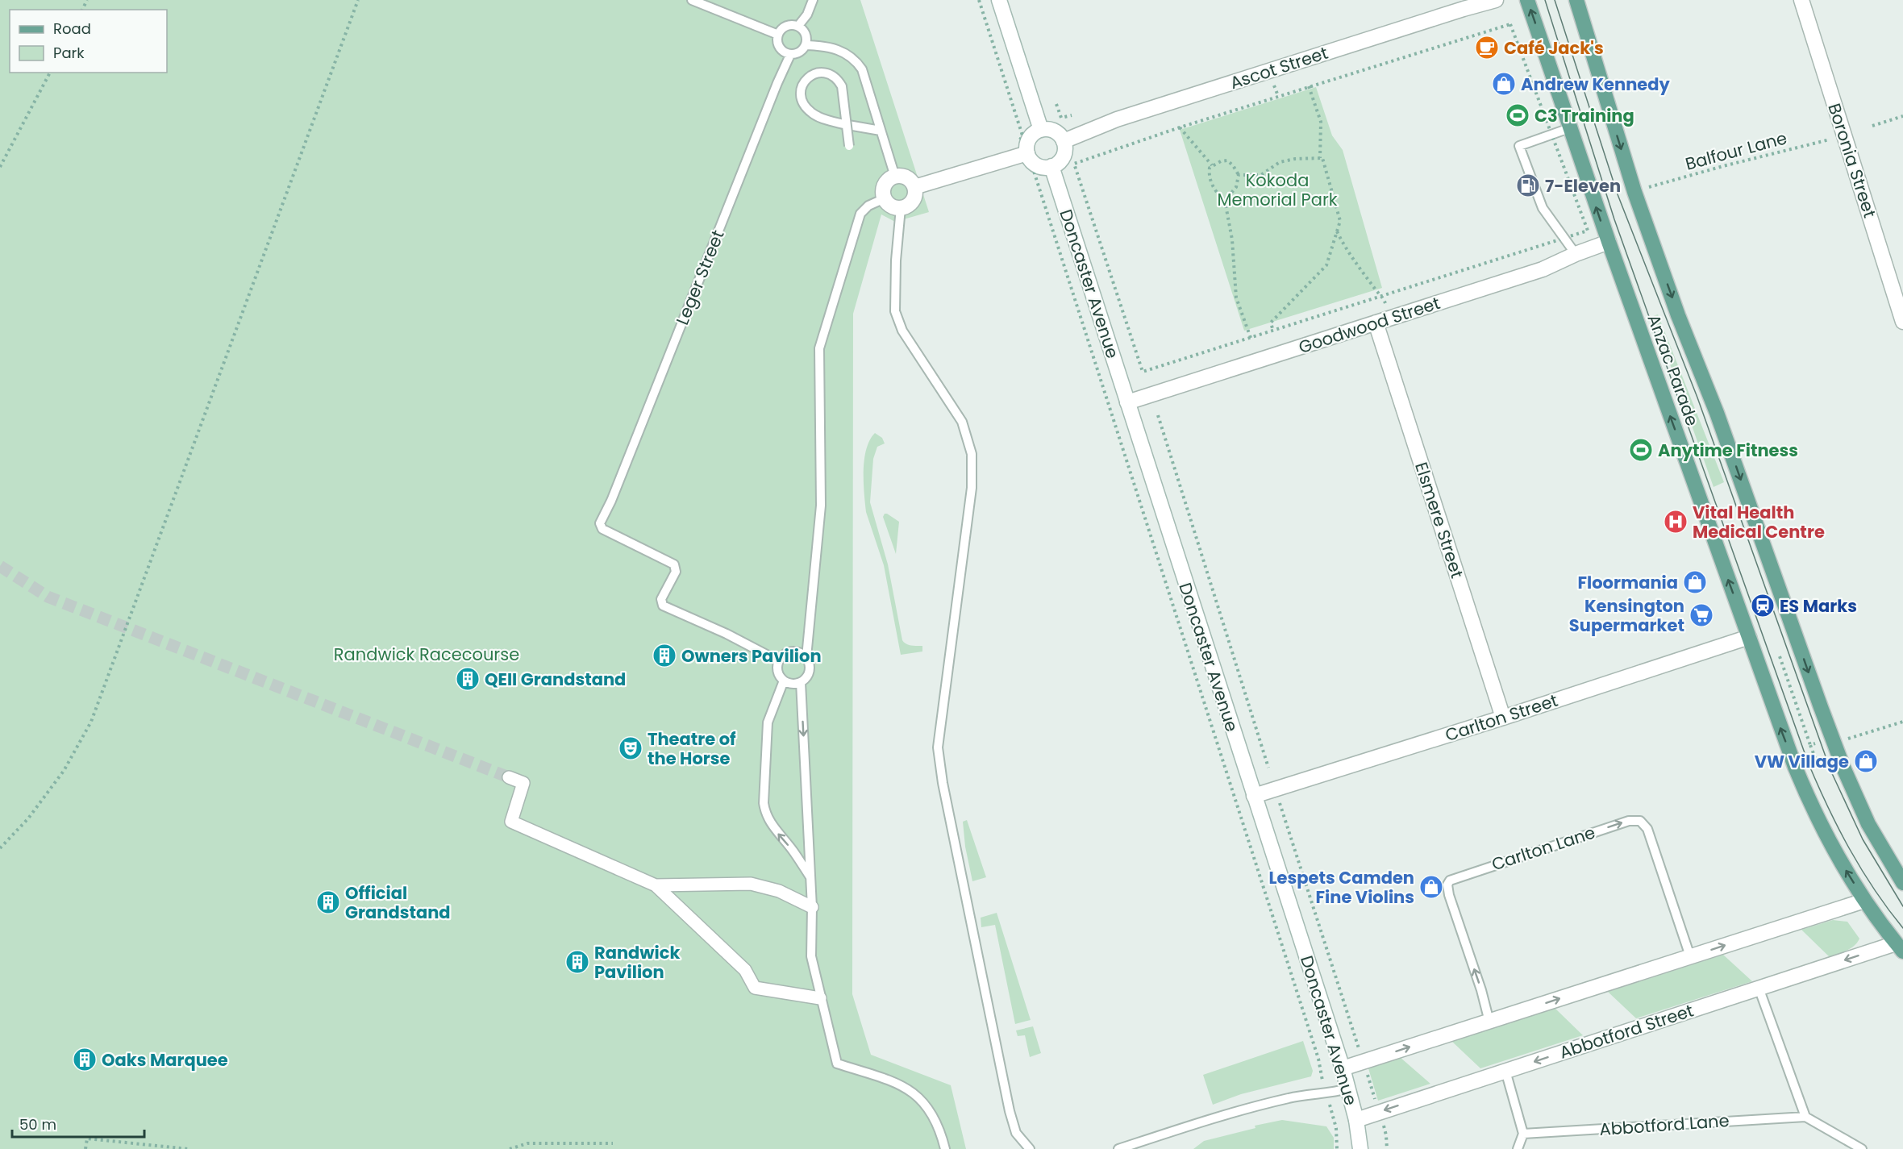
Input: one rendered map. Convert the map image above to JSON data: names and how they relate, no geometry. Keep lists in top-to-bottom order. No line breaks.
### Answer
{"streets":{"main road":["Anzac Parade"],"street":["Ascot Street","Boronia Street","Doncaster Avenue","Goodwood Street","Elsmere Street","Carlton Street","Abbotford Street"],"lane":["Leger Street","Carlton Lane","Abbotford Lane"],"path":["Balfour Lane"]},"crossings":[["Ascot Street","Doncaster Avenue"],["Doncaster Avenue","Goodwood Street"],["Doncaster Avenue","Carlton Street"],["Doncaster Avenue","Abbotford Street"],["Goodwood Street","Anzac Parade"],["Goodwood Street","Elsmere Street"],["Anzac Parade","Carlton Street"],["Anzac Parade","Abbotford Street"],["Elsmere Street","Carlton Street"]],"parks":["Kokoda Memorial Park","Randwick Racecourse"],"places":{"cafe":["Café Jack's"],"shop":["Andrew Kennedy","Floormania","VW Village","Lespets Camden Fine Violins"],"sports":["C3 Training","Anytime Fitness"],"fuel station":["7-Eleven"],"hospital":["Vital Health Medical Centre"],"station":["ES Marks"],"supermarket":["Kensington Supermarket"],"building":["Owners Pavilion","QEII Grandstand","Official Grandstand","Randwick Pavilion","Oaks Marquee"],"theatre":["Theatre of the Horse"]},"legend":["Road","Park"],"scale_bar":"50 m"}
